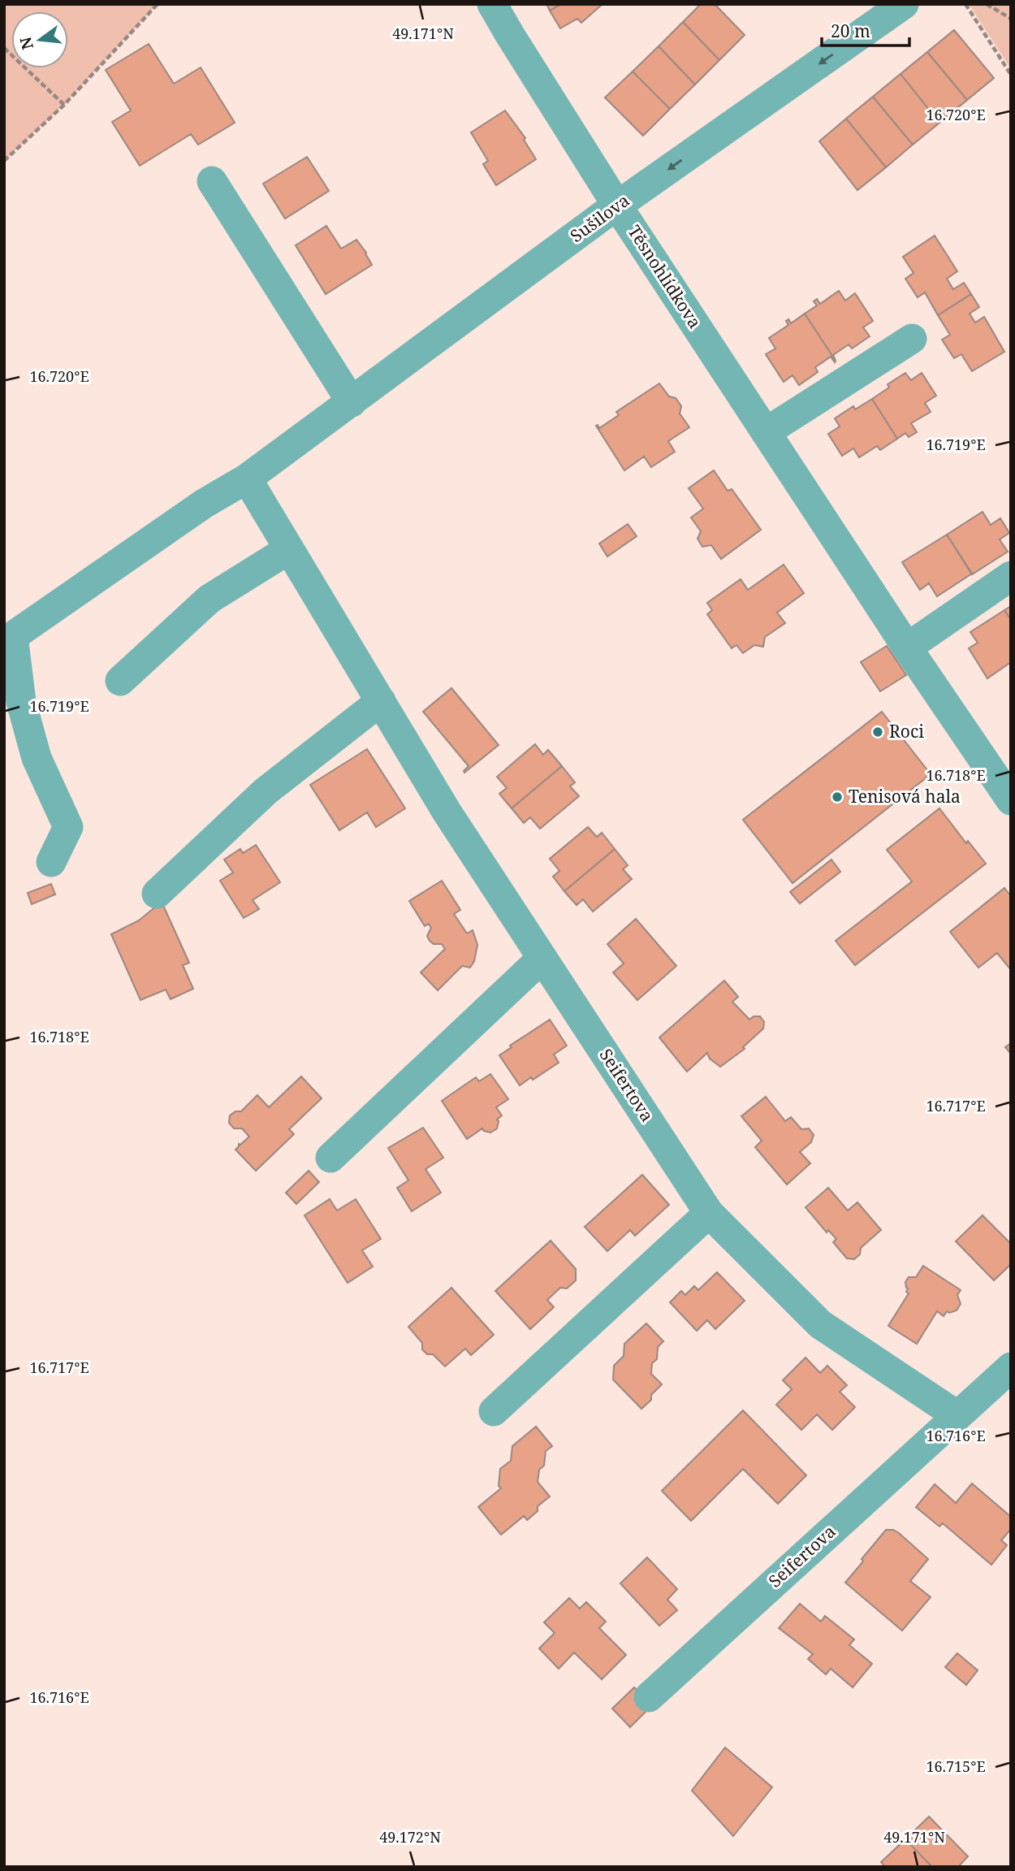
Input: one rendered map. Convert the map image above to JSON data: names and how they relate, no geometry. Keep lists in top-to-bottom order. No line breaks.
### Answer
{"streets":{"street":["Sušilova","Těsnohlídkova","Seifertova"]},"crossings":[["Sušilova","Těsnohlídkova"],["Sušilova","Seifertova"]],"places":["Roci","Tenisová hala"],"scale_bar":"20 m","north":"left","coordinates":["49.171°N","16.720°E","16.719°E","16.718°E","16.717°E","16.716°E","16.715°E","49.172°N"]}
